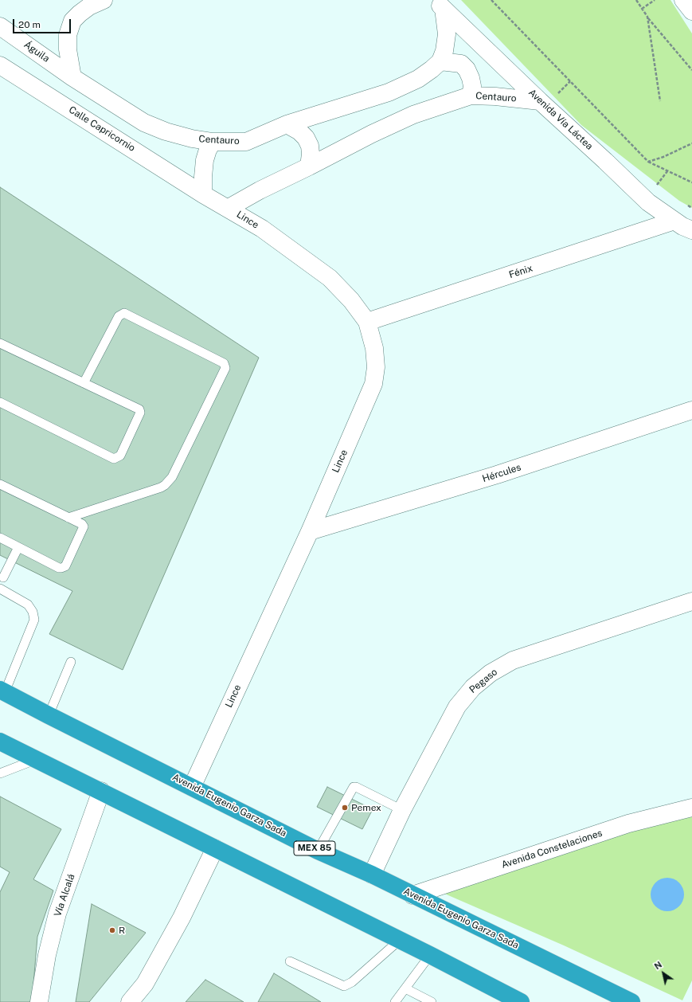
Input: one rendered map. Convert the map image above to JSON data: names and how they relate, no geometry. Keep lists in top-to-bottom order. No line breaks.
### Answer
{"streets":{"highway":["Avenida Eugenio Garza Sada","MEX 85"],"street":["Águila","Centauro","Avenida Vía Láctea","Calle Capricornio","Lince","Fénix","Hércules","Pegaso","Avenida Constelaciones","Vía Alcalá"]},"crossings":[["Águila","Centauro"],["Centauro","Avenida Vía Láctea"],["Centauro","Lince"],["Avenida Vía Láctea","Fénix"],["Calle Capricornio","Lince"],["Lince","Fénix"],["Lince","Hércules"],["Lince","Avenida Eugenio Garza Sada"],["Pegaso","Avenida Eugenio Garza Sada"],["Avenida Eugenio Garza Sada","Avenida Constelaciones"]],"places":["Pemex","R"],"scale_bar":"20 m","north":"top left"}
